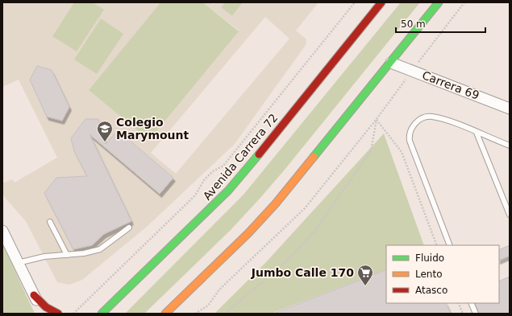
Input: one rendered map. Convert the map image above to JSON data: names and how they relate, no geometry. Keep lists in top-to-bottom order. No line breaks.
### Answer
{"streets":{"highway":["Avenida Carrera 72"],"street":["Carrera 69"]},"places":{"school or university":["Colegio Marymount"],"supermarket":["Jumbo Calle 170"]},"legend":["Fluido","Lento","Atasco"],"scale_bar":"50 m"}
